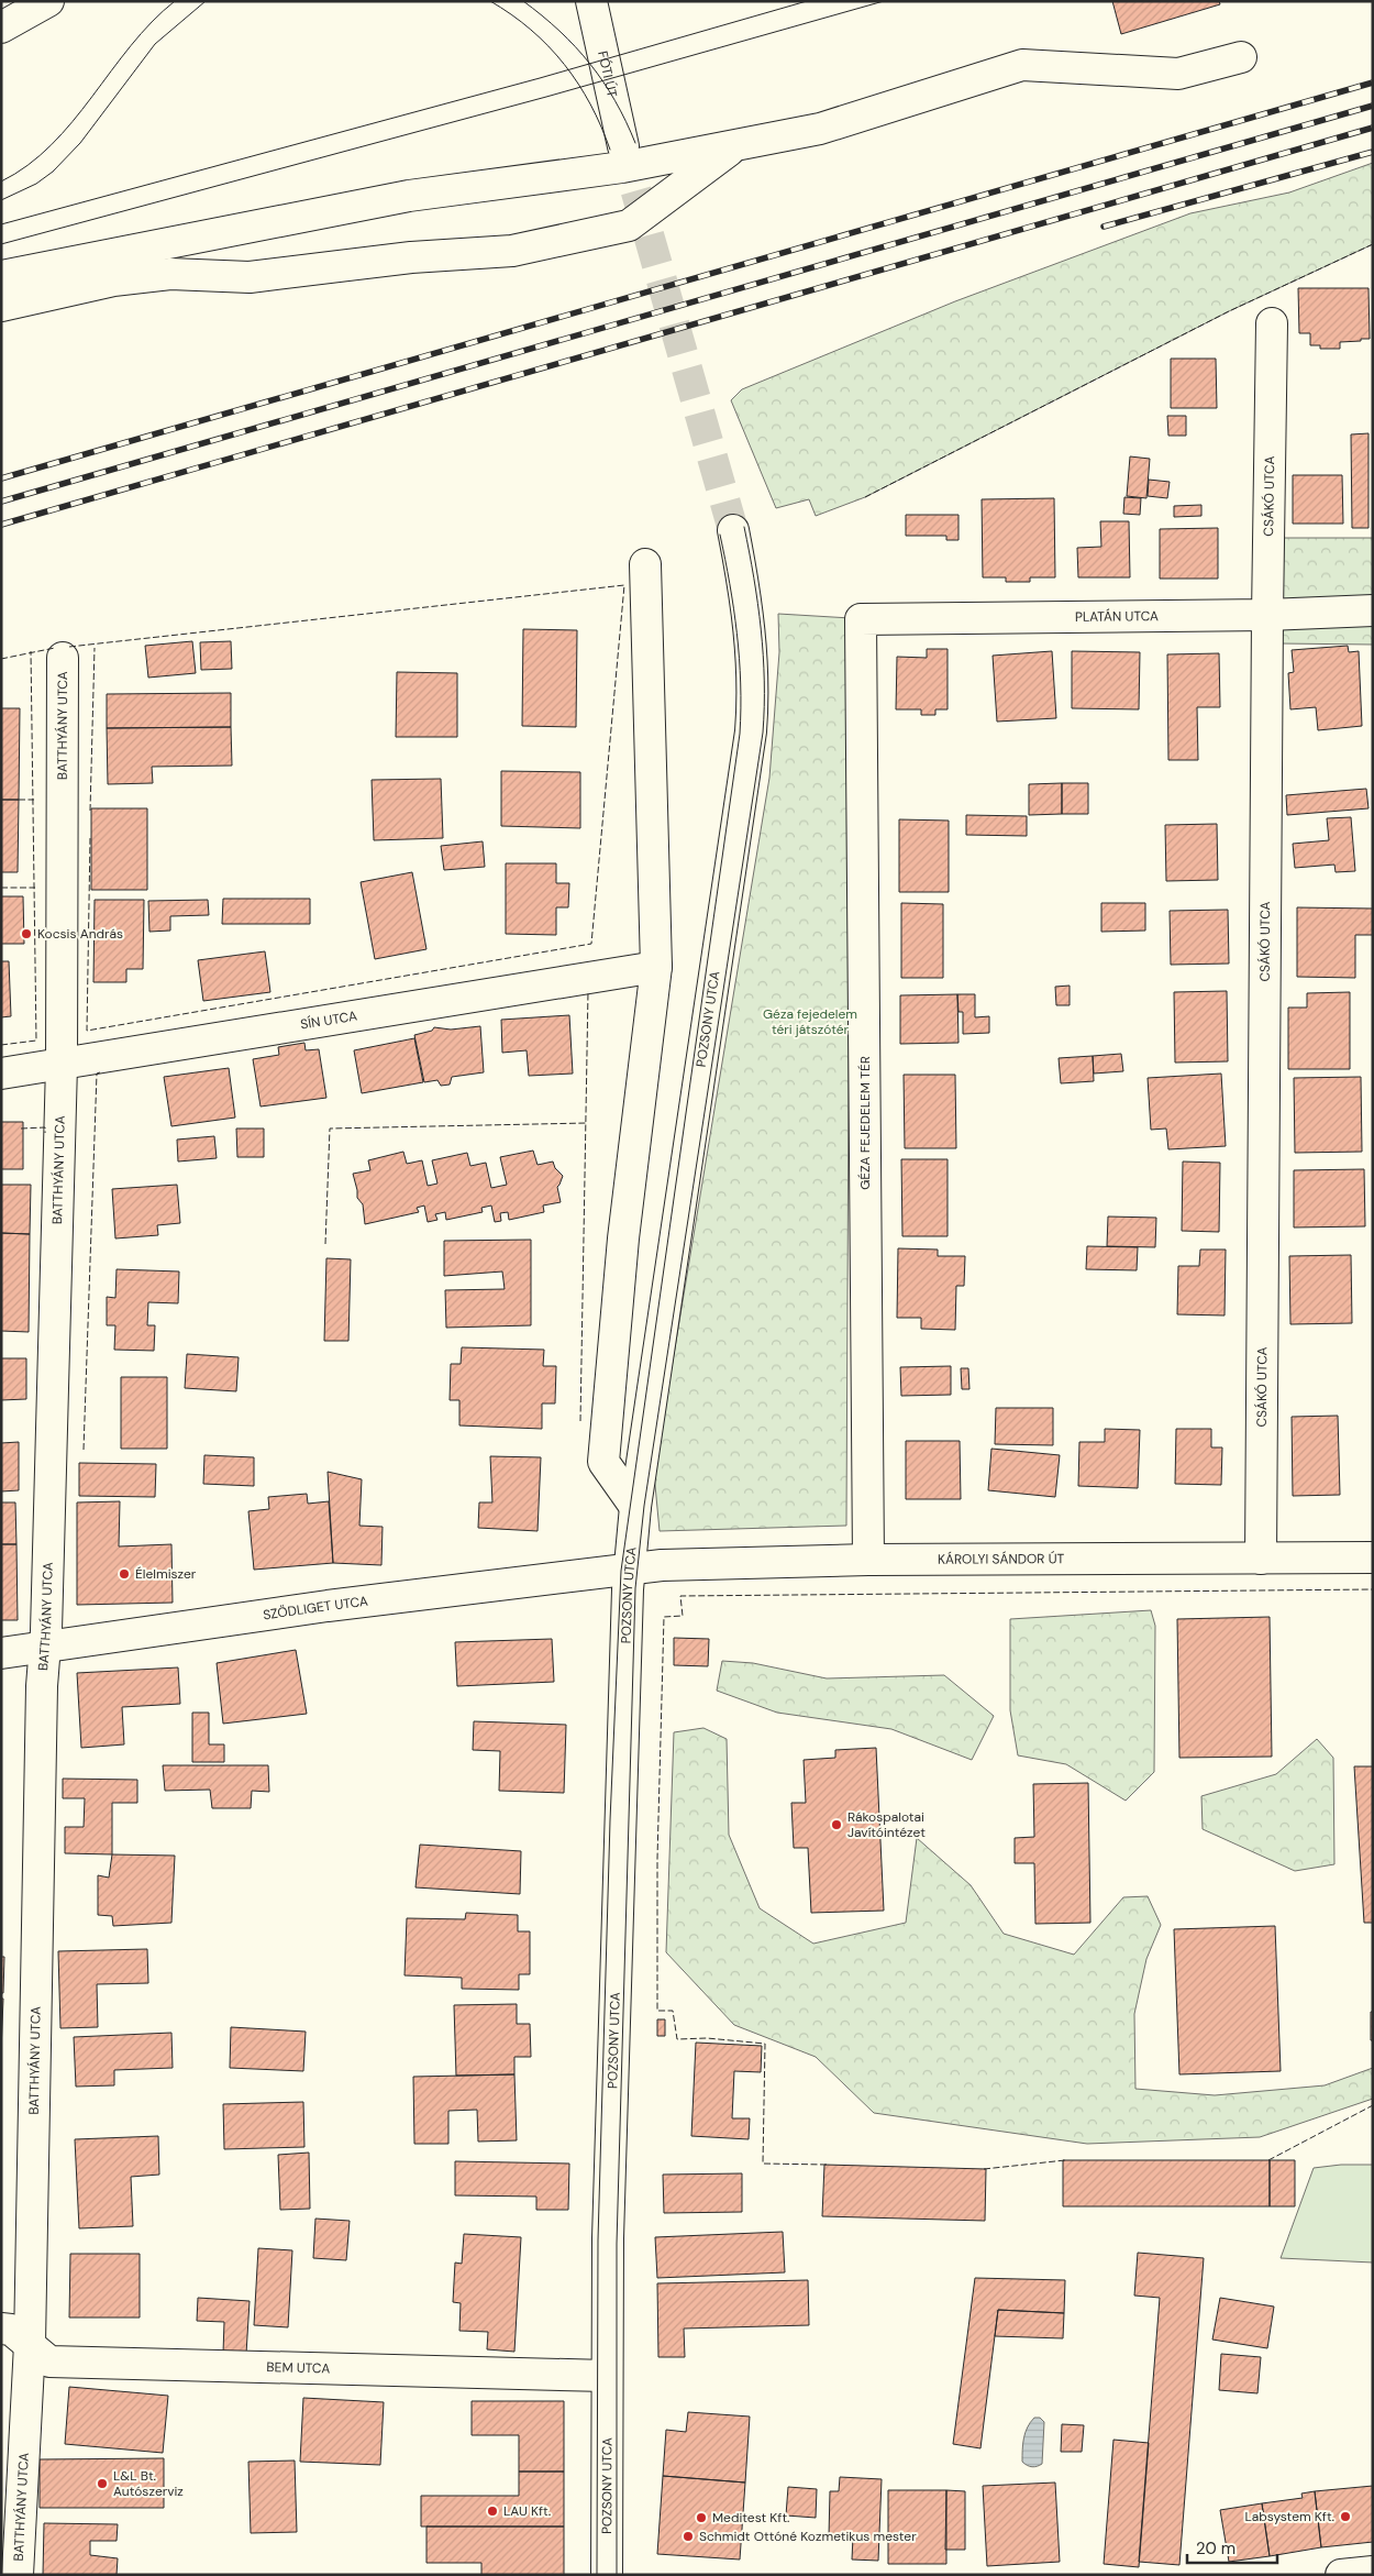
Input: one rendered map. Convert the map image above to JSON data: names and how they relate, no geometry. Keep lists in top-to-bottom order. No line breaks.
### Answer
{"streets":{"street":["FÓTI ÚT","CSÁKÓ UTCA","PLATÁN UTCA","BATTHYÁNY UTCA","POZSONY UTCA","SÍN UTCA","GÉZA FEJEDELEM TÉR","KÁROLYI SÁNDOR ÚT","SZŐDLIGET UTCA","BEM UTCA"]},"crossings":[["CSÁKÓ UTCA","PLATÁN UTCA"],["CSÁKÓ UTCA","KÁROLYI SÁNDOR ÚT"],["PLATÁN UTCA","GÉZA FEJEDELEM TÉR"],["BATTHYÁNY UTCA","SÍN UTCA"],["BATTHYÁNY UTCA","SZŐDLIGET UTCA"],["BATTHYÁNY UTCA","BEM UTCA"],["POZSONY UTCA","KÁROLYI SÁNDOR ÚT"],["POZSONY UTCA","SZŐDLIGET UTCA"],["POZSONY UTCA","BEM UTCA"],["GÉZA FEJEDELEM TÉR","KÁROLYI SÁNDOR ÚT"],["KÁROLYI SÁNDOR ÚT","SZŐDLIGET UTCA"]],"parks":["Géza fejedelem téri játszótér"],"places":["Kocsis András","Élelmiszer","Rákospalotai Javítóintézet","L&L Bt. Autószerviz","LAU Kft.","Labsystem Kft.","Meditest Kft.","Schmidt Ottóné Kozmetikus mester"],"scale_bar":"20 m"}
